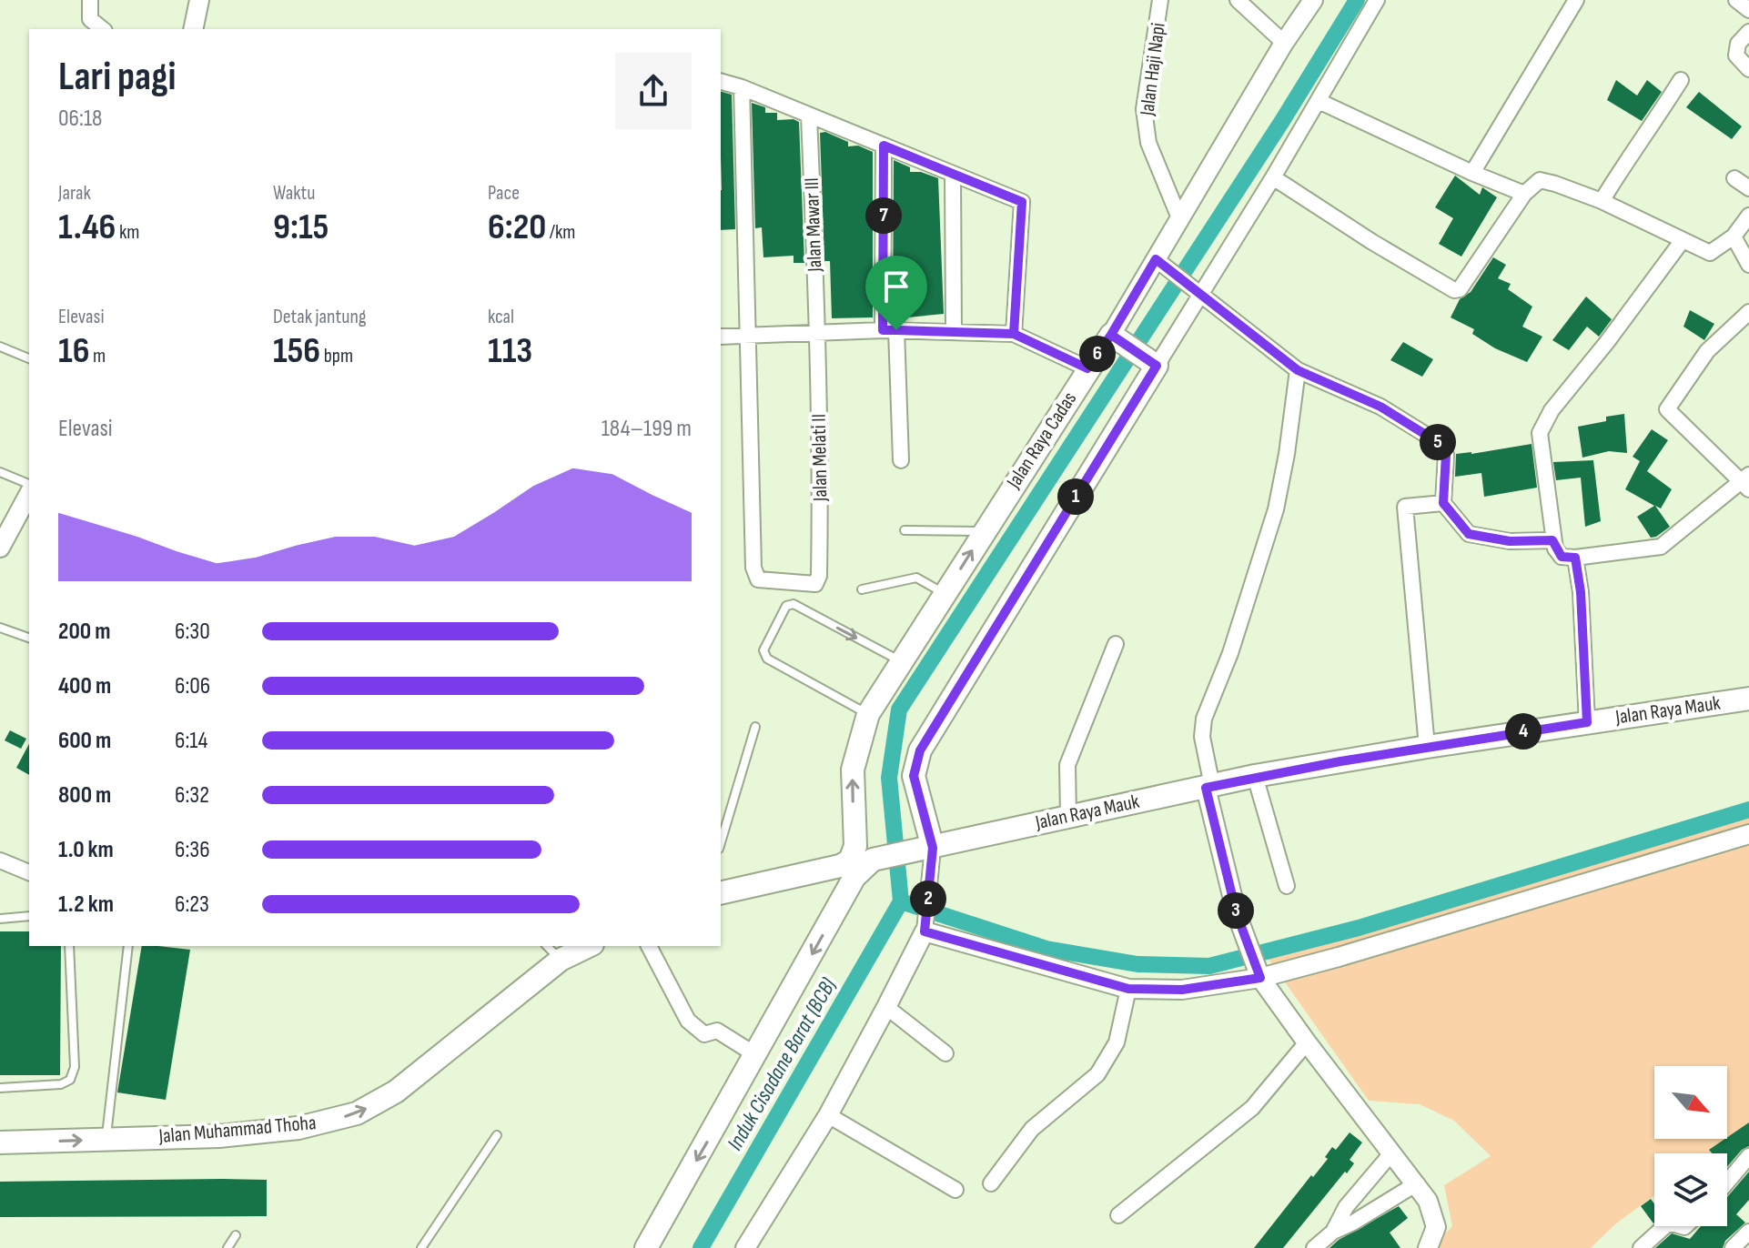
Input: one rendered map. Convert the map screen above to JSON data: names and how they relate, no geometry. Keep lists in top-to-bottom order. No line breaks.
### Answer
{"streets":{"main road":["Jalan Raya Cadas","Jalan Raya Mauk","Jalan Muhammad Thoha"],"street":["Jalan Haji Napi","Jalan Mawar III","Jalan Melati II"]},"crossings":[["Jalan Haji Napi","Jalan Raya Cadas"],["Jalan Mawar III","Jalan Melati II"],["Jalan Raya Cadas","Jalan Raya Mauk"]],"one_way":["Jalan Muhammad Thoha"],"water":["Induk Cisadane Barat (BCB)"],"north":"bottom right","page":{"heading":["Lari pagi","06:18"],"stats":[["Jarak","1.46 km"],["Waktu","9:15"],["Pace","6:20 /km"],["Elevasi","16 m"],["Detak jantung","156 bpm"],["kcal","113"]],"pins":["7","6","5","1","4","2","3"],"chart":["Elevasi","184–199 m"],"list":[{"name":"200 m","note":"6:30"},{"name":"400 m","note":"6:06"},{"name":"600 m","note":"6:14"},{"name":"800 m","note":"6:32"},{"name":"1.0 km","note":"6:36"},{"name":"1.2 km","note":"6:23"}]}}
